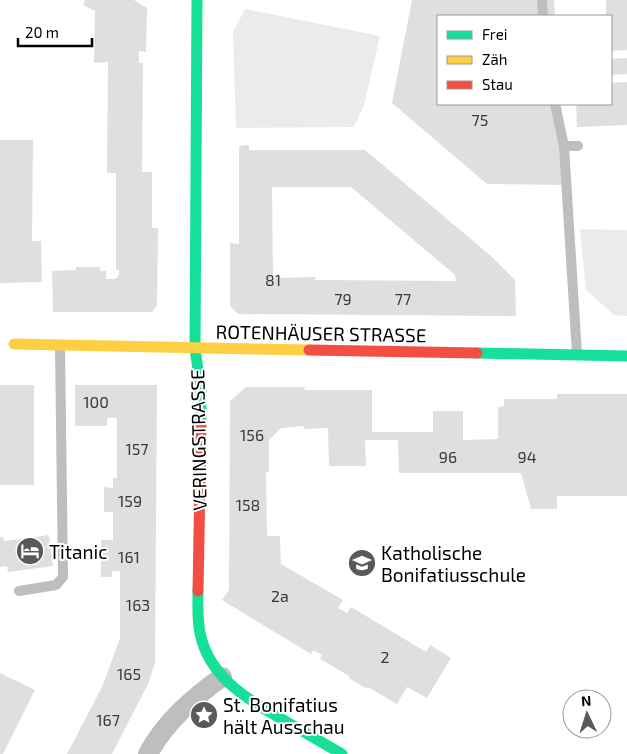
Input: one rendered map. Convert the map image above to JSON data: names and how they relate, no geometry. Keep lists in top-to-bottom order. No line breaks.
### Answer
{"streets":{"street":["ROTENHÄUSER STRASSE","VERINGSTRASSE"]},"crossings":[["ROTENHÄUSER STRASSE","VERINGSTRASSE"]],"places":{"hotel":["Titanic"],"school or university":["Katholische Bonifatiusschule"],"place":["St. Bonifatius hält Ausschau"]},"house_numbers":["75","81","79","77","100","156","157","96","94","159","158","161","2a","163","2","165","167"],"legend":["Frei","Zäh","Stau"],"scale_bar":"20 m","north":"top"}
